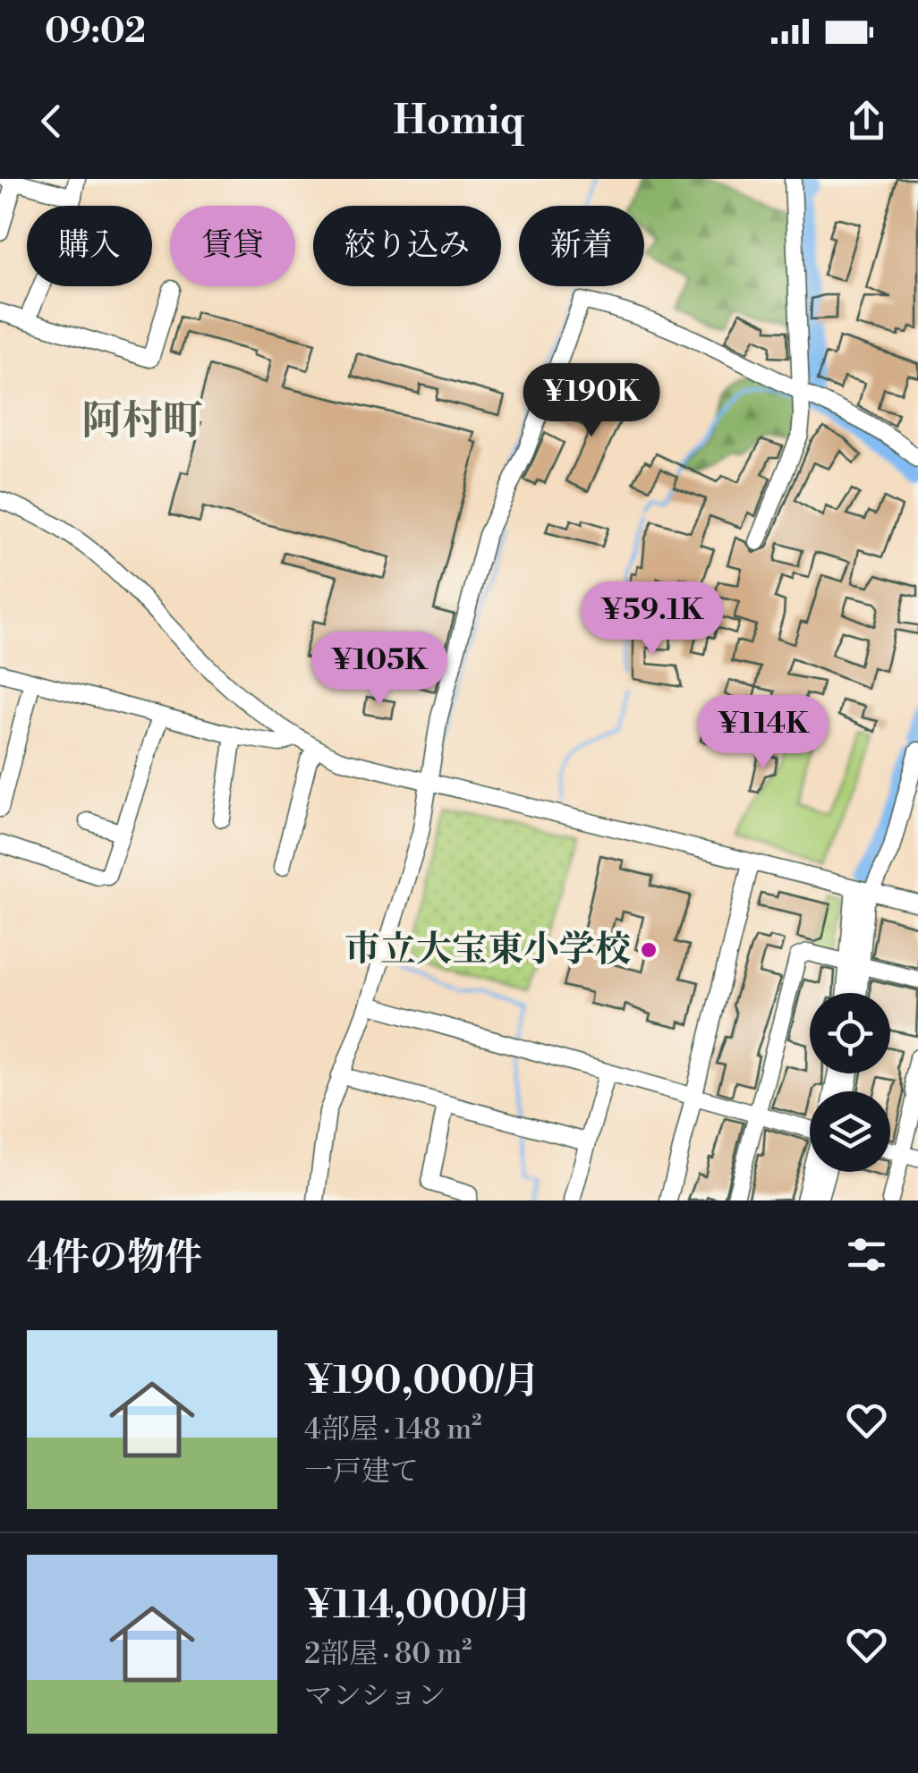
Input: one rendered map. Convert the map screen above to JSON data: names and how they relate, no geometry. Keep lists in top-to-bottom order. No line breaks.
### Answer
{"districts":["阿村町"],"places":["市立大宝東小学校"],"page":{"status":"09:02","header":"Homiq","chip":["購入","賃貸","絞り込み","新着"],"price":["¥190K","¥59.1K","¥105K","¥114K"],"heading":"4件の物件","list":[{"name":"¥190,000/月","note":"4部屋 · 148 m² · 一戸建て"},{"name":"¥114,000/月","note":"2部屋 · 80 m² · マンション"}]}}
